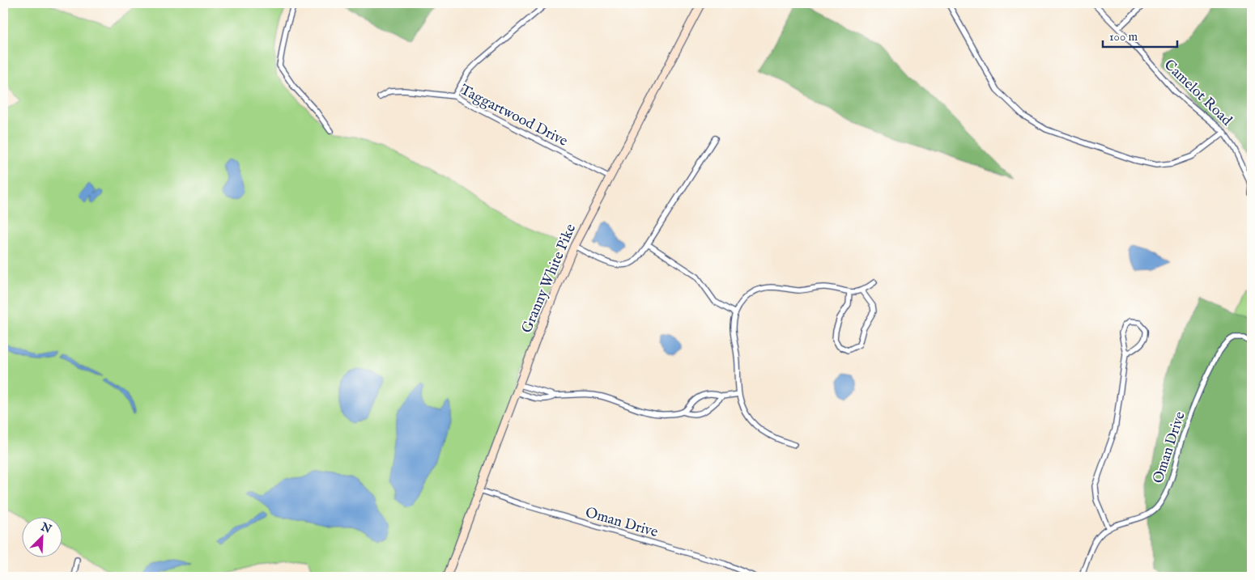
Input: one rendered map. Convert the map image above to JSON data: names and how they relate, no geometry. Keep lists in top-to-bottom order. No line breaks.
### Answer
{"streets":{"main road":["Granny White Pike"],"street":["Camelot Road","Taggartwood Drive","Oman Drive"]},"crossings":[["Taggartwood Drive","Granny White Pike"],["Granny White Pike","Oman Drive"]],"scale_bar":"100 m","north":"top right"}
